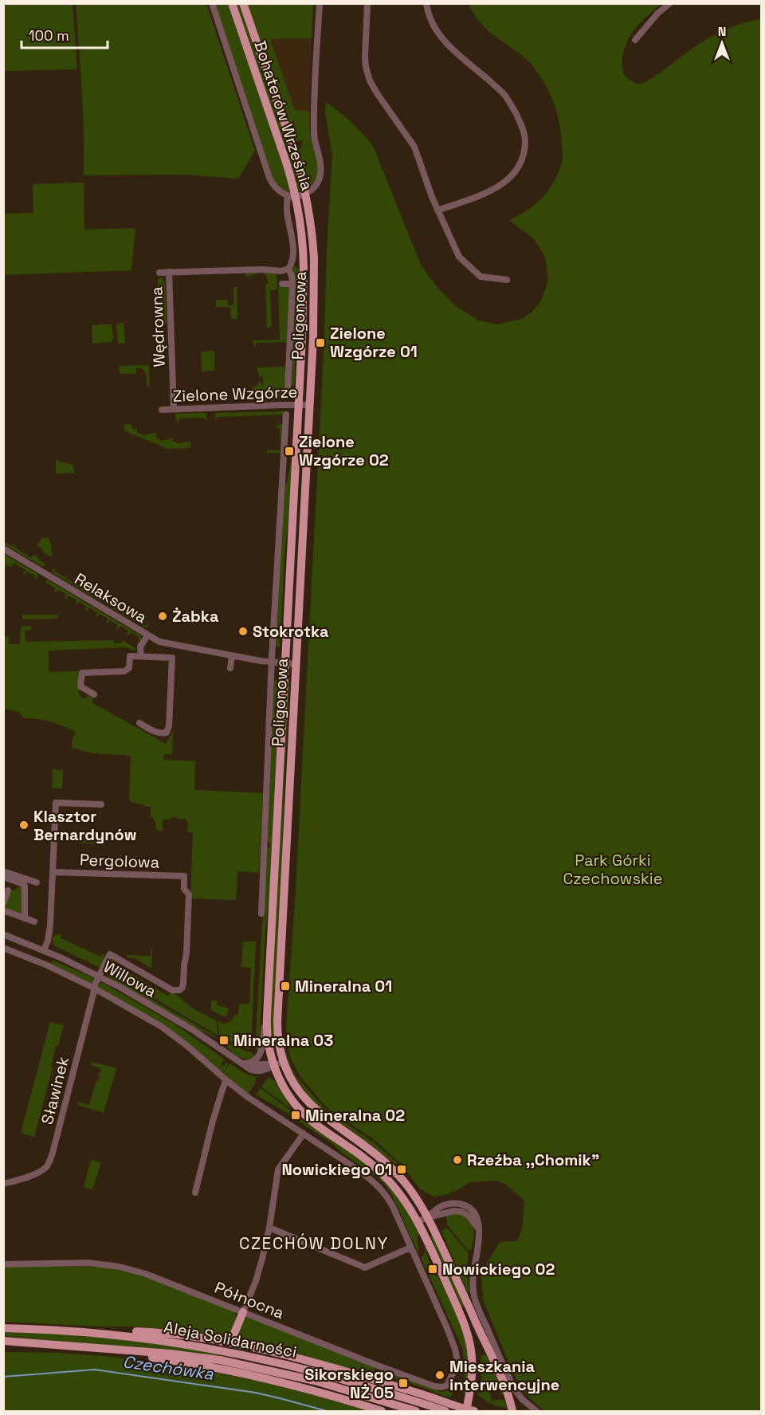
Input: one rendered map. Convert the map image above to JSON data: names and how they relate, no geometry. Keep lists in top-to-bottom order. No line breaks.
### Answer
{"streets":{"main road":["Bohaterów Września","Poligonowa","Aleja Solidarności"],"street":["Wędrowna","Zielone Wzgórze","Relaksowa","Pergolowa","Willowa","Sławinek","Północna"]},"crossings":[["Bohaterów Września","Poligonowa"],["Poligonowa","Zielone Wzgórze"],["Poligonowa","Relaksowa"],["Poligonowa","Willowa"],["Wędrowna","Zielone Wzgórze"],["Pergolowa","Sławinek"],["Willowa","Sławinek"]],"districts":["CZECHÓW DOLNY"],"water":["Czechówka"],"parks":["Park Górki Czechowskie"],"places":{"transit":["Zielone Wzgórze 01","Zielone Wzgórze 02","Mineralna 01","Mineralna 03","Mineralna 02","Nowickiego 01","Nowickiego 02","Sikorskiego NŻ 05"],"other":["Żabka","Stokrotka","Klasztor Bernardynów","Rzeźba ,,Chomik\"","Mieszkania interwencyjne"]},"scale_bar":"100 m","north":"top"}
